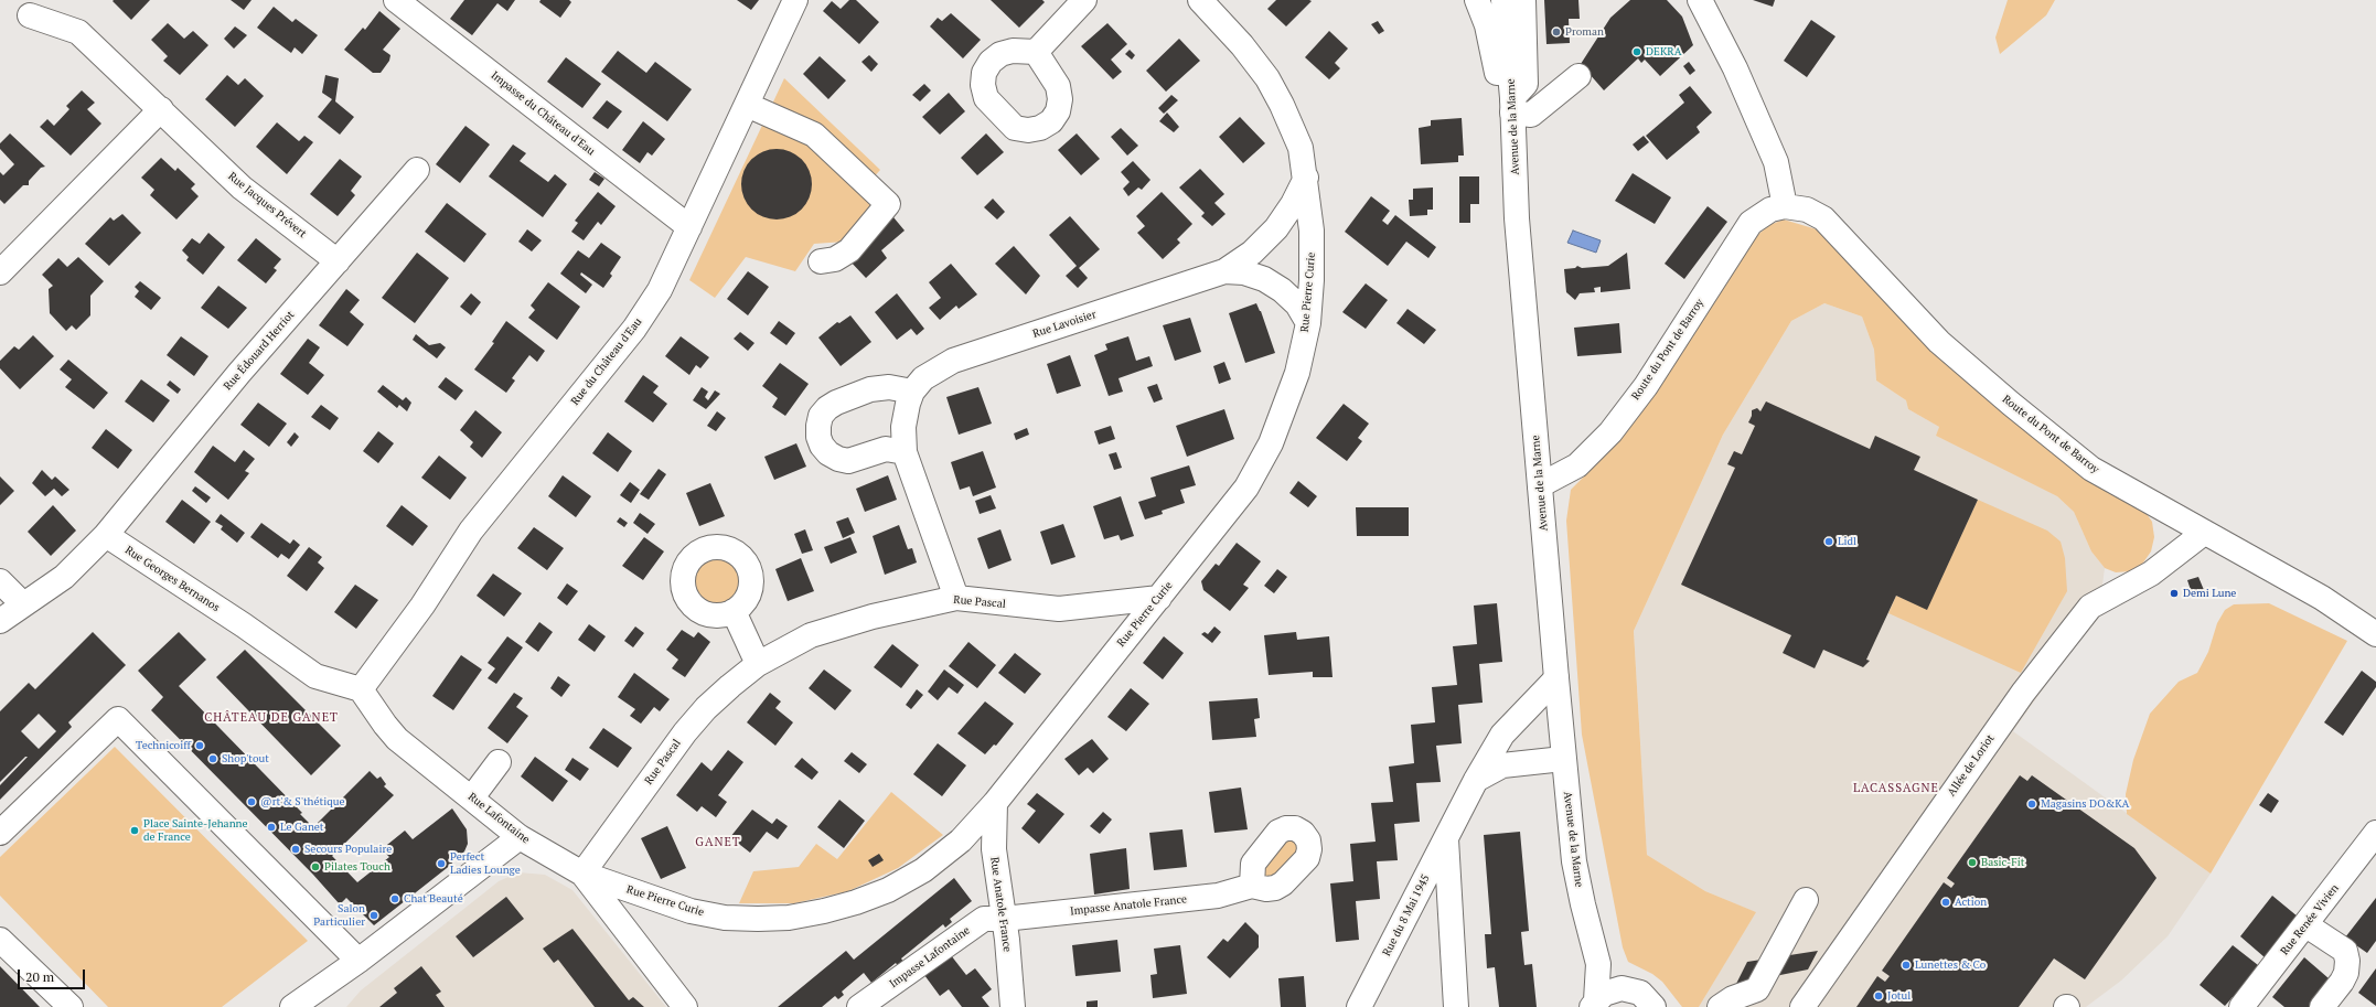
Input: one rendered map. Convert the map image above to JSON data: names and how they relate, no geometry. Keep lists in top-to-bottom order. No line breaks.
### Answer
{"streets":{"street":["Impasse du Château d'Eau","Avenue de la Marne","Rue Jacques Prévert","Rue Pierre Curie","Rue Lavoisier","Route du Pont de Barroy","Rue Édouard Herriot","Rue du Château d'Eau","Rue Georges Bernanos","Rue Pascal","Allée de Loriot","Rue Lafontaine","Rue Anatole France","Impasse Anatole France","Rue du 8 Mai 1945","Rue Renée Vivien","Impasse Lafontaine"]},"crossings":[["Impasse du Château d'Eau","Rue du Château d'Eau"],["Avenue de la Marne","Route du Pont de Barroy"],["Avenue de la Marne","Rue du 8 Mai 1945"],["Rue Jacques Prévert","Rue Édouard Herriot"],["Rue Pierre Curie","Rue Lavoisier"],["Rue Pierre Curie","Rue Pascal"],["Rue Pierre Curie","Rue Lafontaine"],["Rue Pierre Curie","Rue Anatole France"],["Rue Lavoisier","Rue Pascal"],["Route du Pont de Barroy","Allée de Loriot"],["Rue Édouard Herriot","Rue Georges Bernanos"],["Rue du Château d'Eau","Rue Georges Bernanos"],["Rue du Château d'Eau","Rue Lafontaine"],["Rue Georges Bernanos","Rue Lafontaine"],["Rue Pascal","Rue Lafontaine"],["Rue Anatole France","Impasse Anatole France"],["Rue Anatole France","Impasse Lafontaine"],["Impasse Anatole France","Impasse Lafontaine"]],"districts":["CHÂTEAU DE GANET","LACASSAGNE","GANET"],"places":["Proman","DEKRA","Lidl","Demi Lune","Technicoiff","Shop'tout","@rt'& S'thétique","Magasins DO&KA","Le Ganet","Place Sainte-Jehanne de France","Secours Populaire","Basic-Fit","Perfect Ladies Lounge","Pilates Touch","Chat'Beauté","Action","Salon Particulier","Lunettes & Co","Jotul"],"scale_bar":"20 m"}
